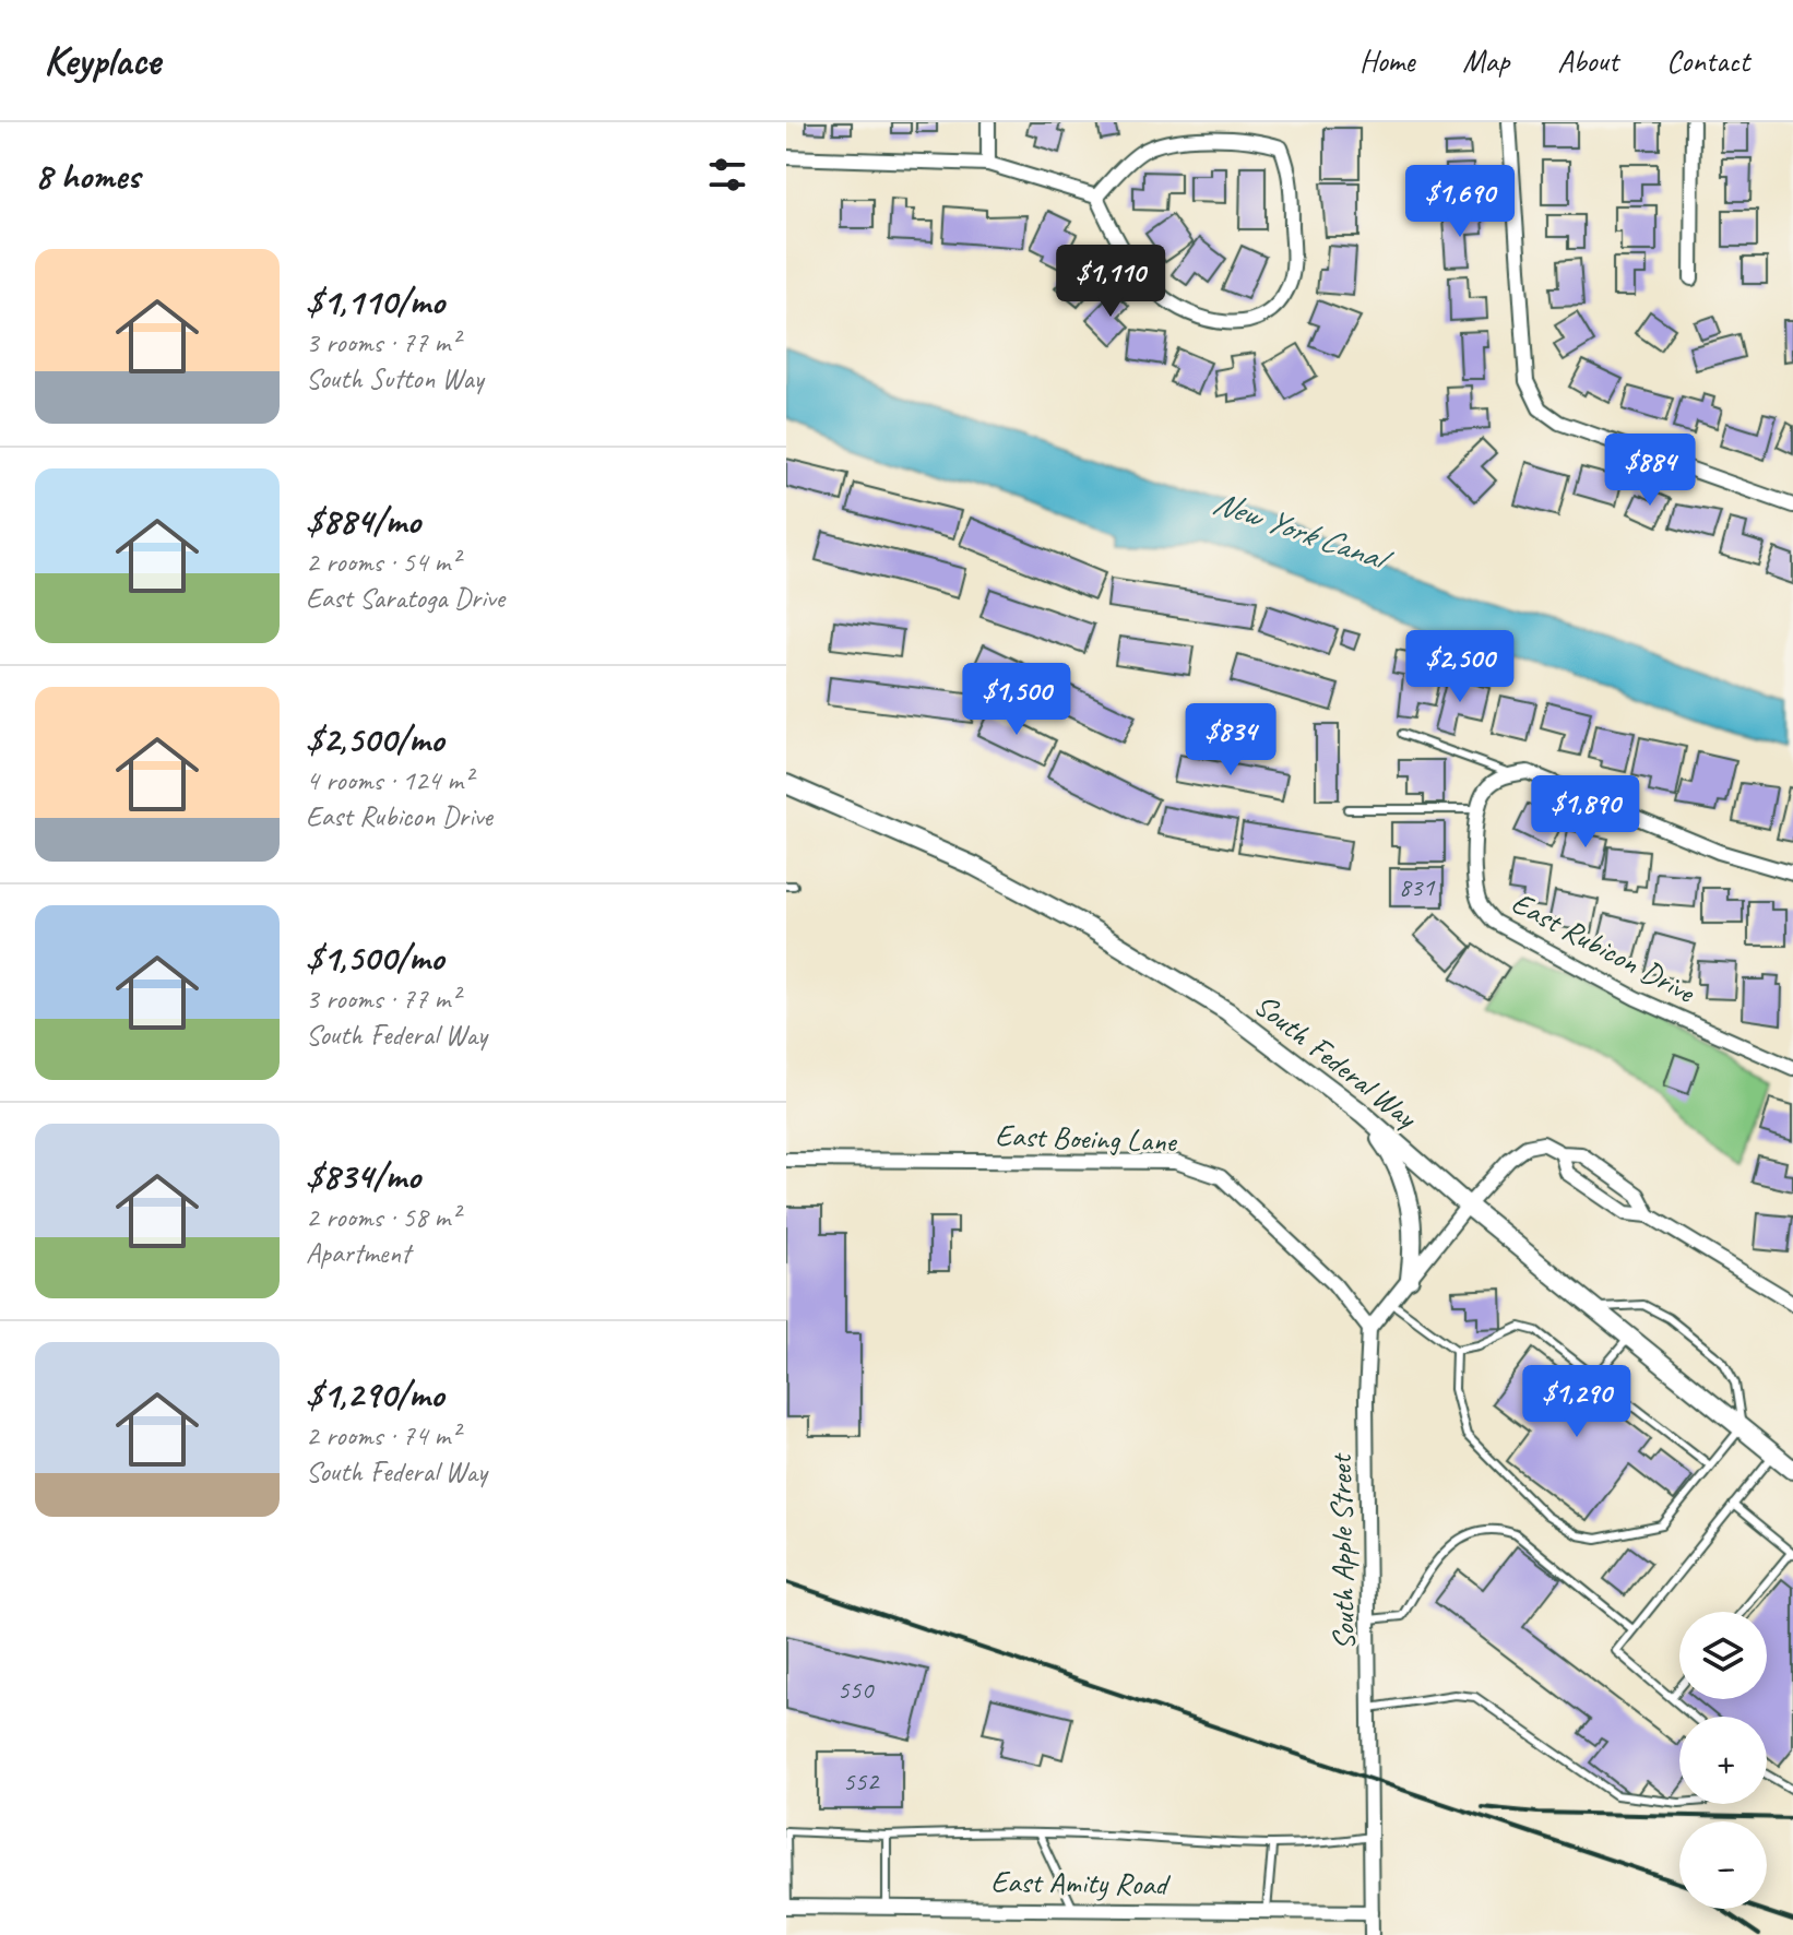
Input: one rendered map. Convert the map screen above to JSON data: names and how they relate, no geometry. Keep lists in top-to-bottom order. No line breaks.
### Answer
{"streets":{"main road":["South Federal Way"],"street":["East Rubicon Drive","East Boeing Lane","South Apple Street","East Amity Road"]},"crossings":[["East Boeing Lane","South Apple Street"],["South Apple Street","East Amity Road"]],"water":["New York Canal"],"house_numbers":["831","550","552"],"page":{"header":"Keyplace","nav":["Home","Map","About","Contact"],"heading":"8 homes","price":["$1,690","$1,110","$884","$2,500","$1,500","$834","$1,890","$1,290"],"list":[{"name":"$1,110/mo","note":"3 rooms · 77 m² · South Sutton Way"},{"name":"$884/mo","note":"2 rooms · 54 m² · East Saratoga Drive"},{"name":"$2,500/mo","note":"4 rooms · 124 m² · East Rubicon Drive"},{"name":"$1,500/mo","note":"3 rooms · 77 m² · South Federal Way"},{"name":"$834/mo","note":"2 rooms · 58 m² · Apartment"},{"name":"$1,290/mo","note":"2 rooms · 74 m² · South Federal Way"}],"map_buttons":["+","−"]}}
